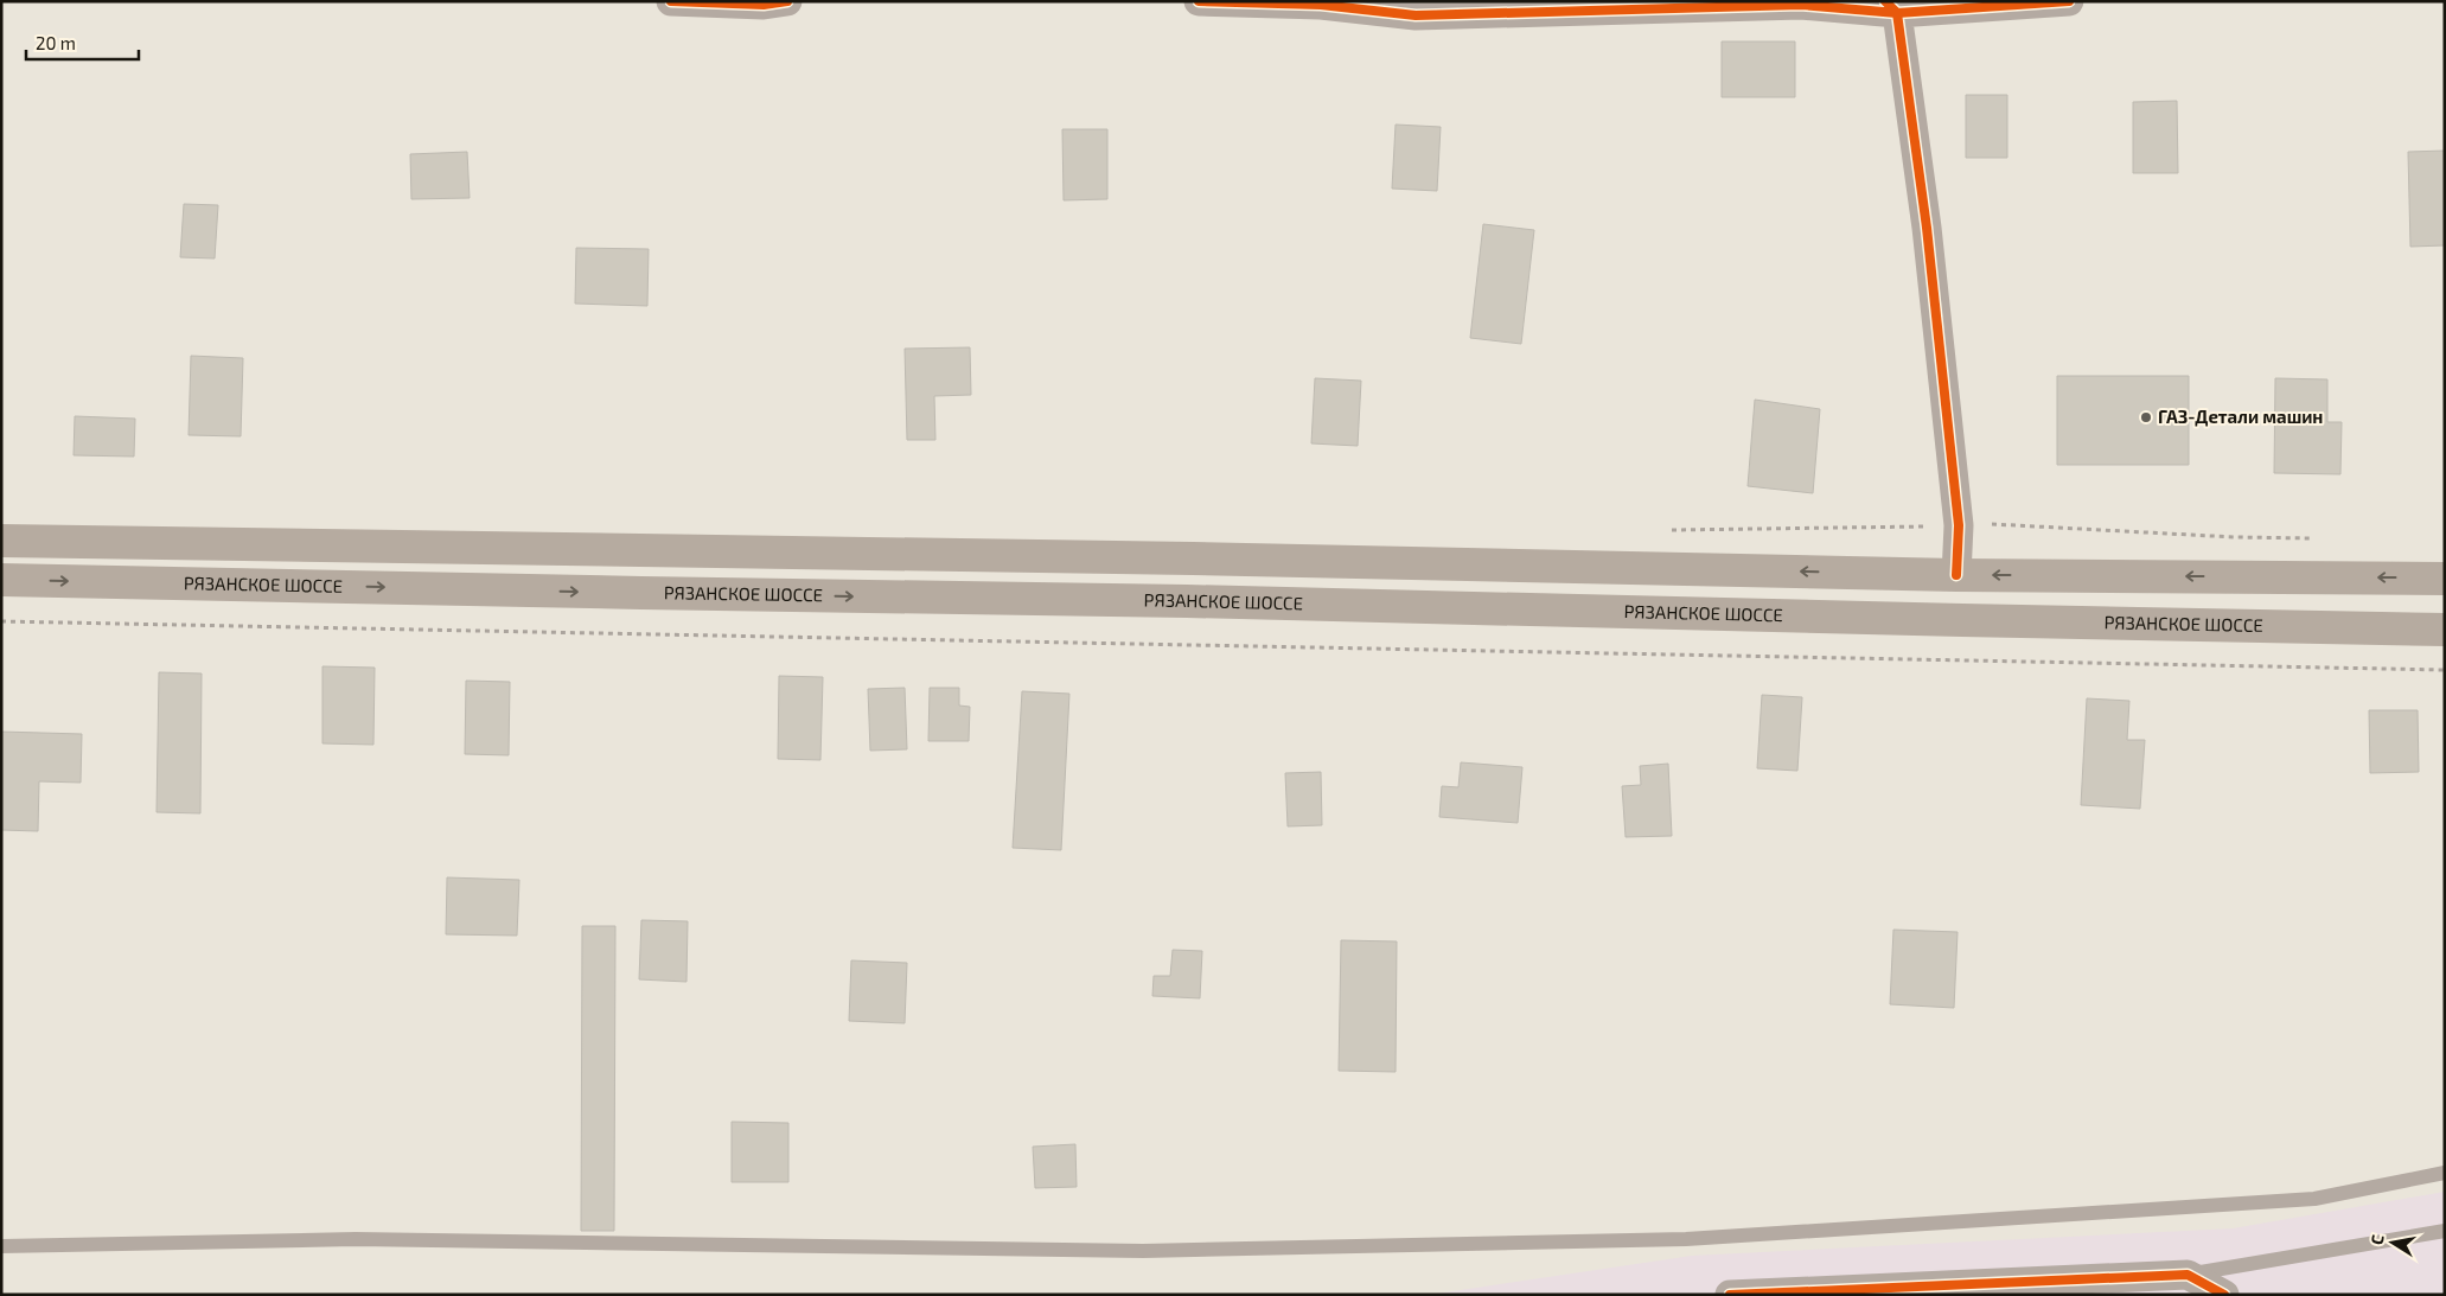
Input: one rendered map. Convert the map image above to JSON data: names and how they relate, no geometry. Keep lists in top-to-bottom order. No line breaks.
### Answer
{"streets":{"main road":["РЯЗАНСКОЕ ШОССЕ"]},"places":["ГАЗ-Детали машин"],"scale_bar":"20 m","north":"left"}
